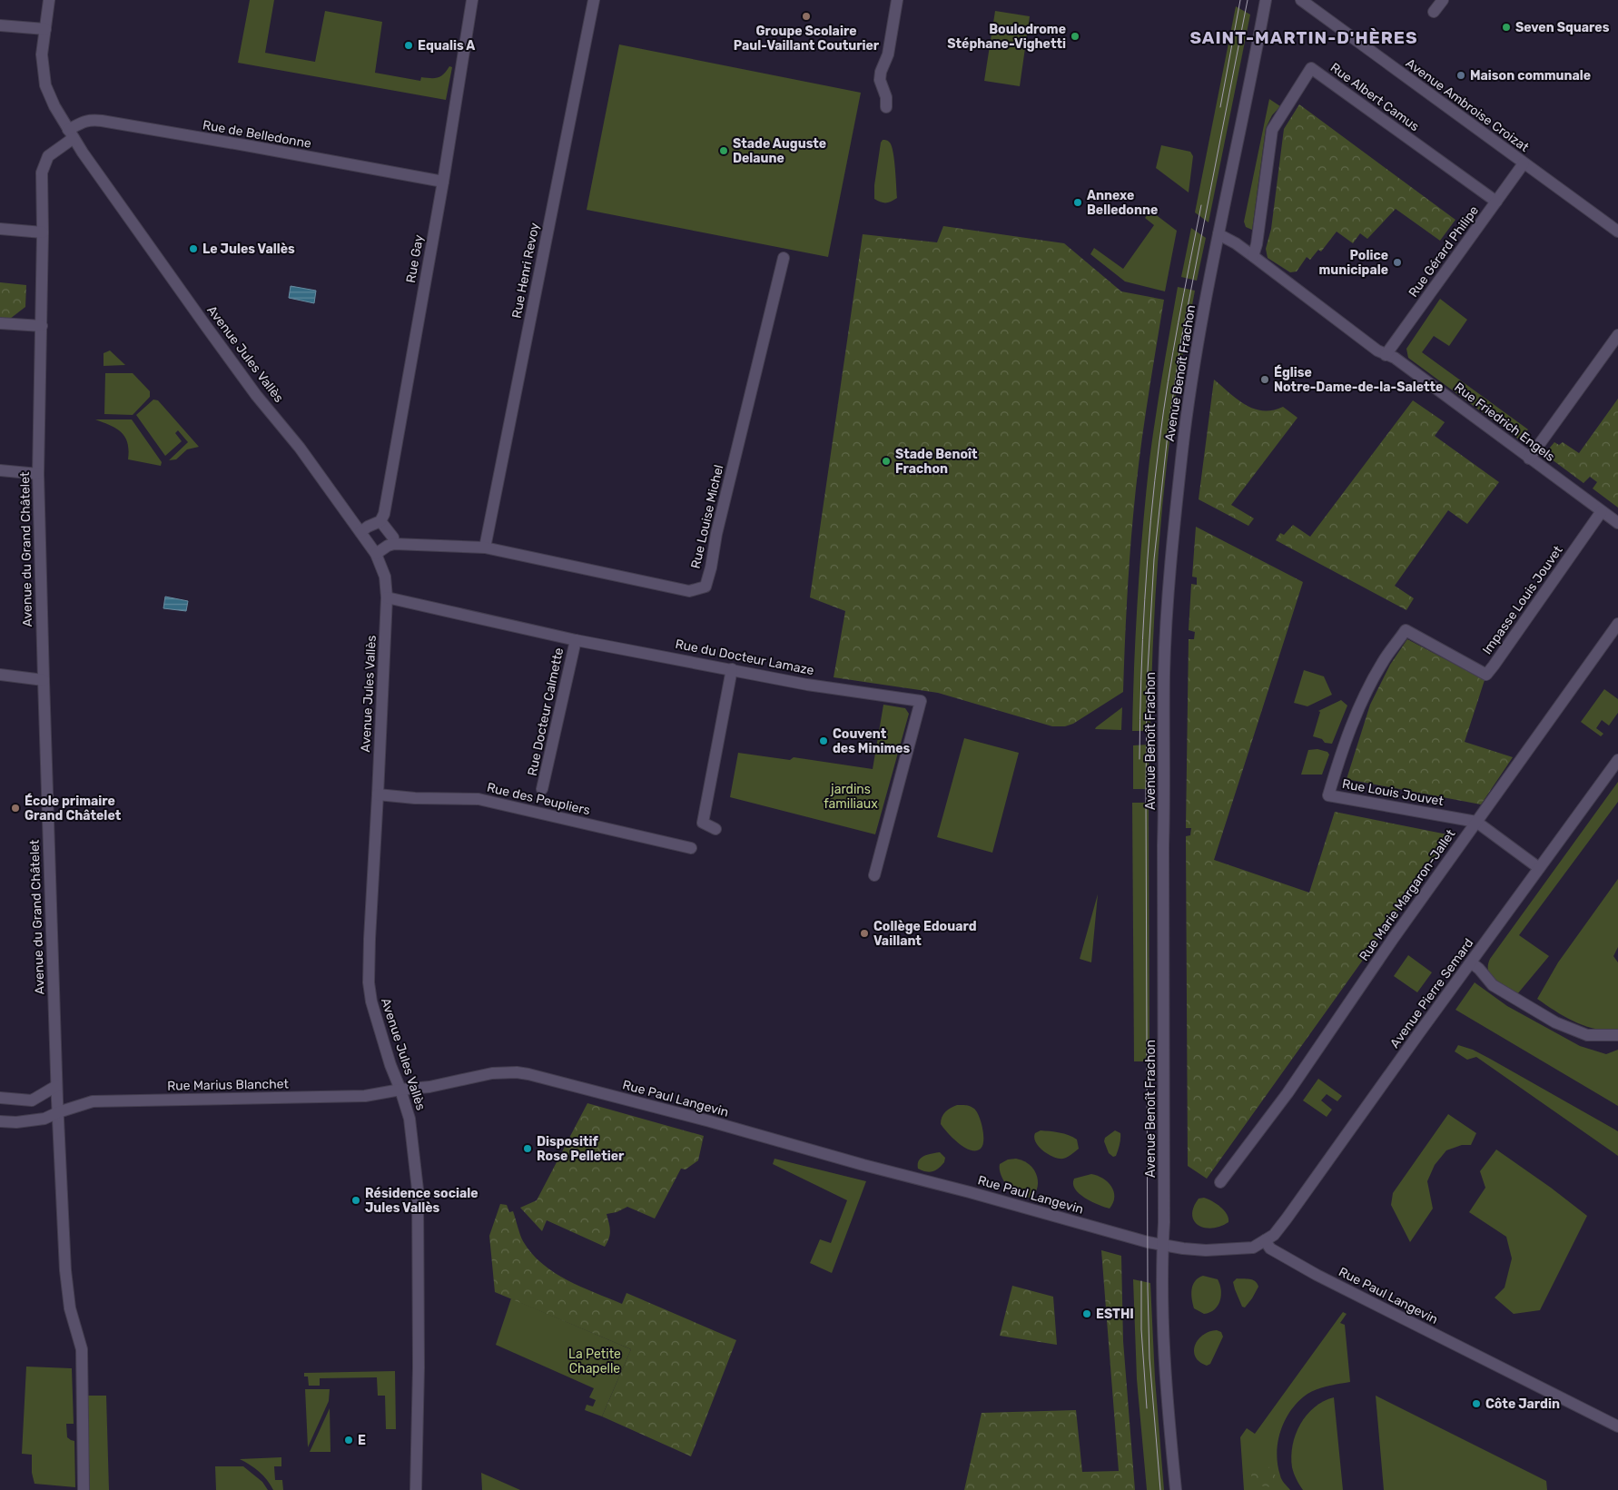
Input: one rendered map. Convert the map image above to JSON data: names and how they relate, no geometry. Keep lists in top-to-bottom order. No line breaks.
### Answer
{"streets":{"street":["Rue Albert Camus","Avenue Ambroise Croizat","Rue de Belledonne","Rue Gérard Philipe","Rue Gay","Rue Henri Revoy","Avenue Jules Vallès","Avenue Benoît Frachon","Rue Friedrich Engels","Rue Louise Michel","Avenue du Grand Châtelet","Impasse Louis Jouvet","Rue du Docteur Lamaze","Rue Docteur Calmette","Rue Louis Jouvet","Rue des Peupliers","Rue Marie Margaron-Jallet","Avenue Pierre Semard","Rue Marius Blanchet","Rue Paul Langevin"]},"crossings":[["Rue Albert Camus","Rue Gérard Philipe"],["Rue Albert Camus","Rue Friedrich Engels"],["Avenue Ambroise Croizat","Rue Gérard Philipe"],["Rue de Belledonne","Rue Gay"],["Rue de Belledonne","Avenue Jules Vallès"],["Rue de Belledonne","Avenue du Grand Châtelet"],["Rue Gérard Philipe","Rue Friedrich Engels"],["Rue Henri Revoy","Rue Louise Michel"],["Avenue Jules Vallès","Rue Louise Michel"],["Avenue Jules Vallès","Avenue du Grand Châtelet"],["Avenue Jules Vallès","Rue du Docteur Lamaze"],["Avenue Jules Vallès","Rue des Peupliers"],["Avenue Jules Vallès","Rue Marius Blanchet"],["Avenue Jules Vallès","Rue Paul Langevin"],["Avenue Benoît Frachon","Rue Friedrich Engels"],["Avenue Benoît Frachon","Rue Paul Langevin"],["Rue Friedrich Engels","Impasse Louis Jouvet"],["Avenue du Grand Châtelet","Rue Marius Blanchet"],["Impasse Louis Jouvet","Rue Louis Jouvet"],["Rue du Docteur Lamaze","Rue Docteur Calmette"],["Rue Louis Jouvet","Rue Marie Margaron-Jallet"],["Rue Louis Jouvet","Avenue Pierre Semard"],["Avenue Pierre Semard","Rue Paul Langevin"],["Rue Marius Blanchet","Rue Paul Langevin"]],"districts":["SAINT-MARTIN-D'HÈRES"],"parks":["jardins familiaux","La Petite Chapelle"],"places":["Groupe Scolaire Paul-Vaillant Couturier","Seven Squares","Boulodrome Stéphane-Vighetti","Equalis A","Maison communale","Stade Auguste Delaune","Annexe Belledonne","Le Jules Vallès","Police municipale","Église Notre-Dame-de-la-Salette","Stade Benoît Frachon","Couvent des Minimes","École primaire Grand Châtelet","Collège Edouard Vaillant","Dispositif Rose Pelletier","Résidence sociale Jules Vallès","ESTHI","Côte Jardin","E"]}
